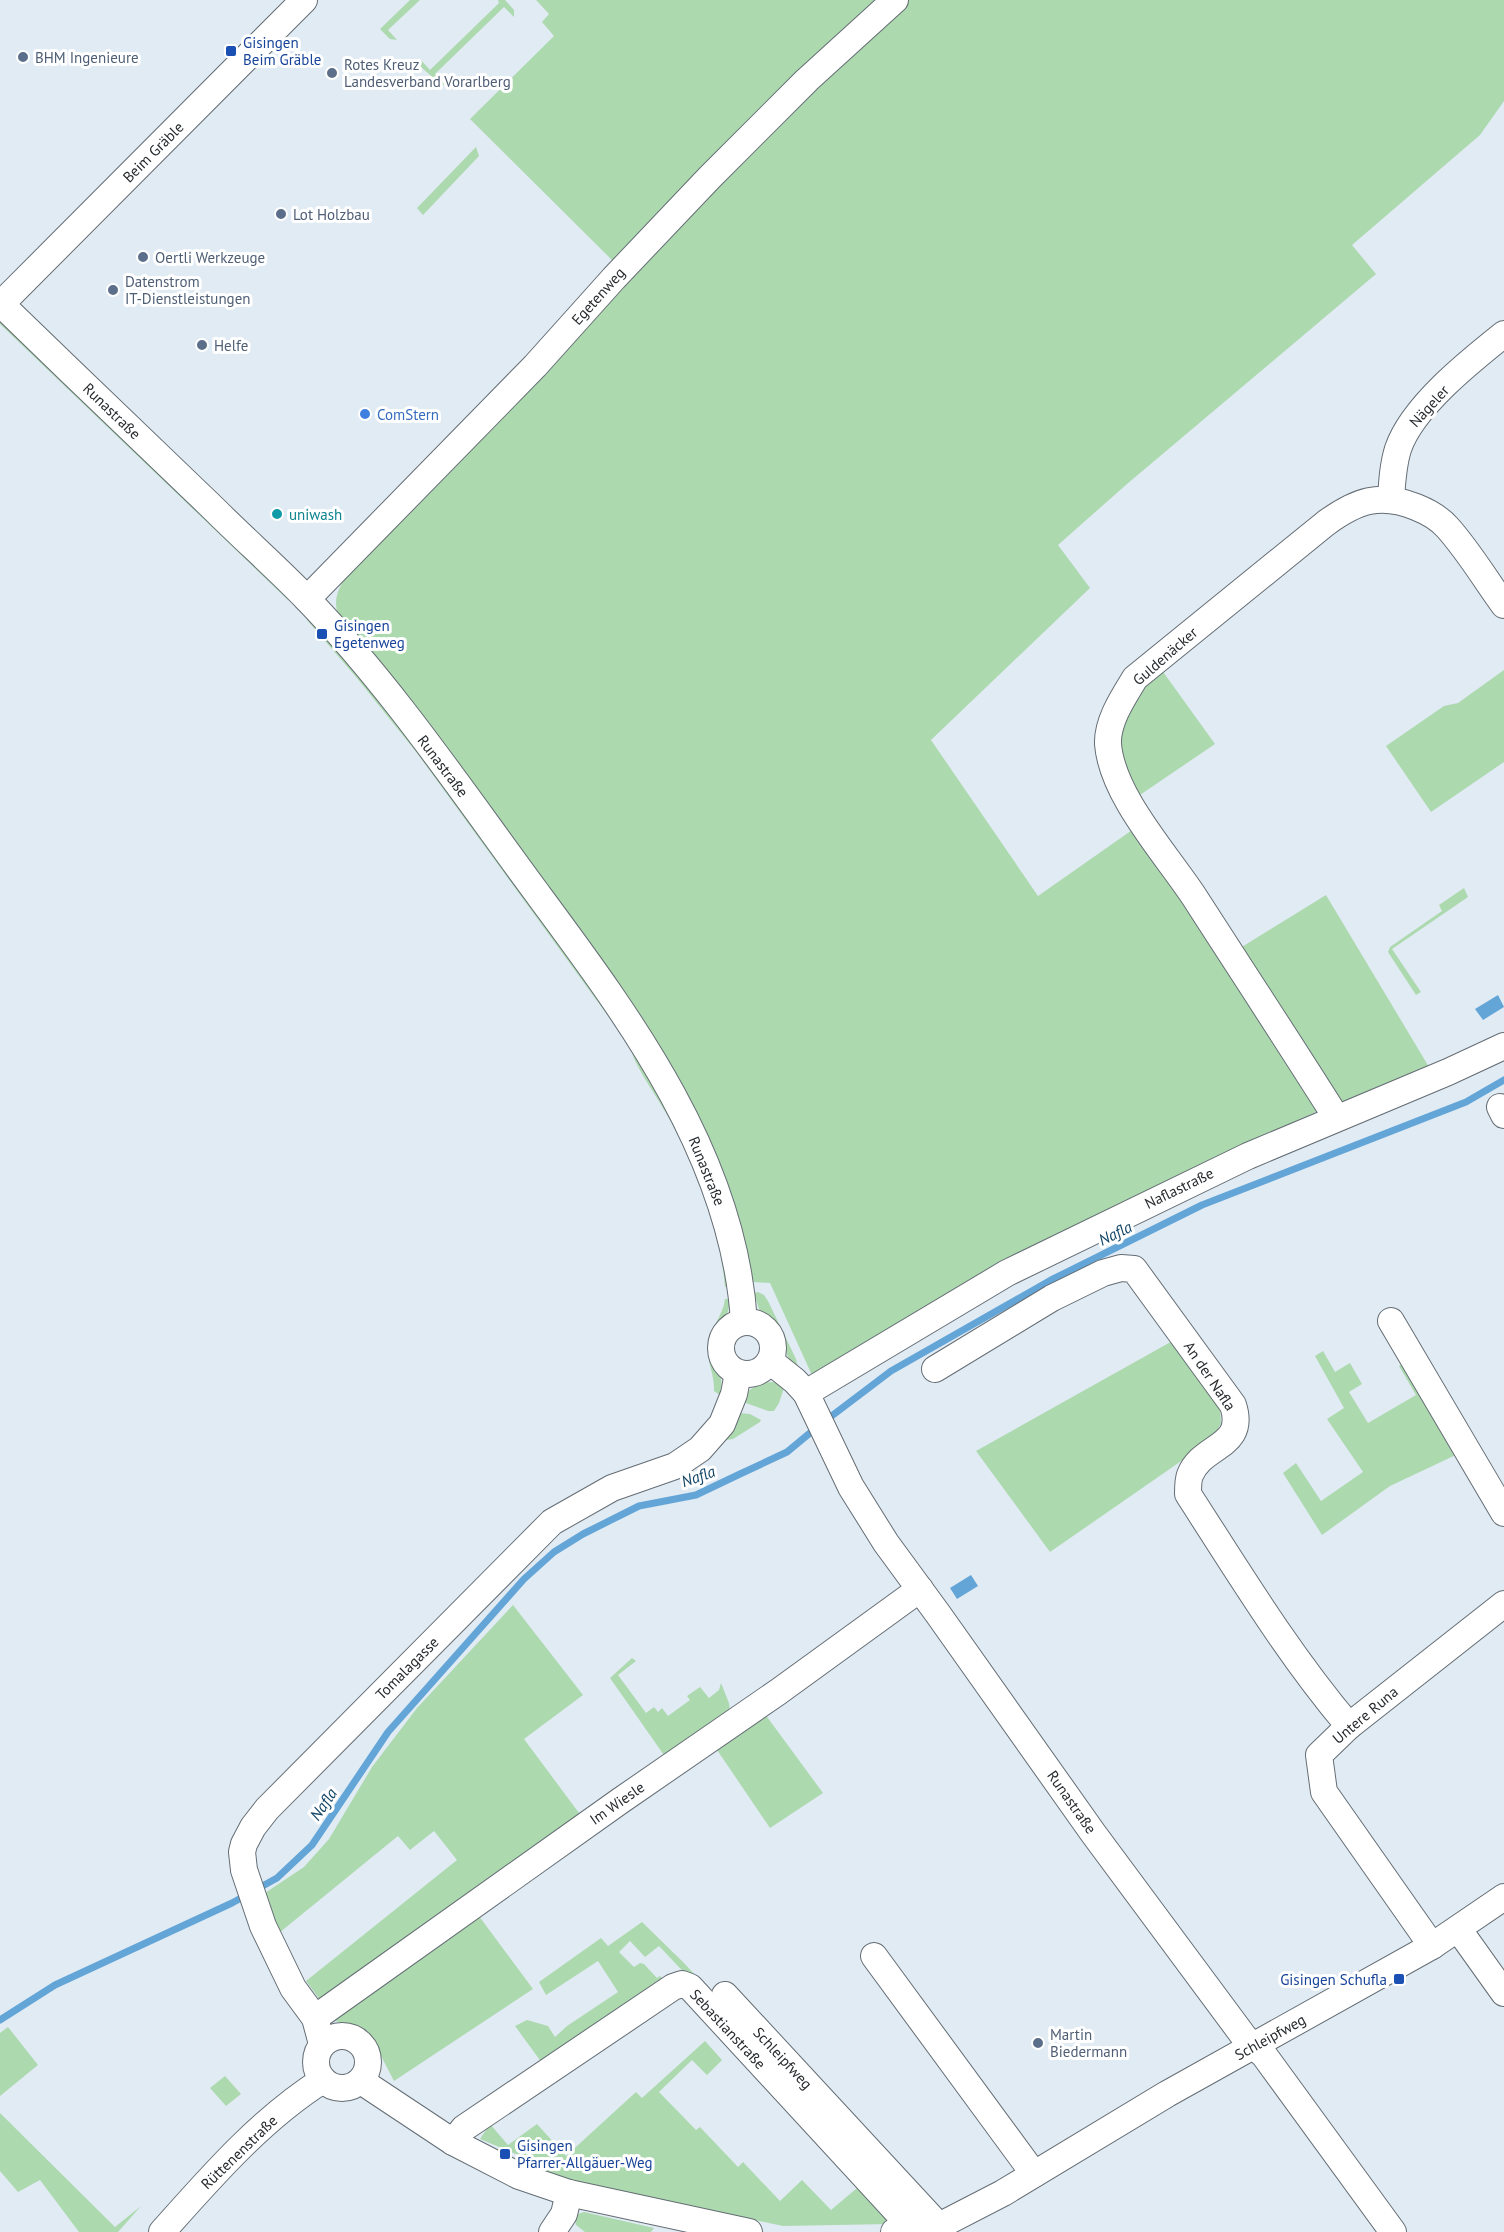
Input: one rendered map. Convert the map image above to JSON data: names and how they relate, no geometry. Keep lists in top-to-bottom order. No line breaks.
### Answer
{"streets":{"street":["Beim Gräble","Egetenweg","Nägeler","Runastraße","Guldenäcker","Naflastraße","An der Nafla","Tomalagasse","Untere Runa","Im Wiesle","Sebastianstraße","Schleipfweg","Rüttenenstraße"]},"crossings":[["Beim Gräble","Runastraße"],["Egetenweg","Runastraße"],["Nägeler","Guldenäcker"],["Runastraße","Naflastraße"],["Runastraße","Tomalagasse"],["Runastraße","Im Wiesle"],["Runastraße","Schleipfweg"],["Guldenäcker","Naflastraße"],["An der Nafla","Untere Runa"],["Tomalagasse","Im Wiesle"],["Tomalagasse","Rüttenenstraße"],["Untere Runa","Schleipfweg"],["Sebastianstraße","Schleipfweg"]],"water":["Nafla"],"places":{"transit":["Gisingen Beim Gräble","Gisingen Egetenweg","Gisingen Schufla","Gisingen Pfarrer-Allgäuer-Weg"],"other":["BHM Ingenieure","Rotes Kreuz Landesverband Vorarlberg","Lot Holzbau","Oertli Werkzeuge","Datenstrom IT-Dienstleistungen","Helfe","ComStern","uniwash","Martin Biedermann"]}}
